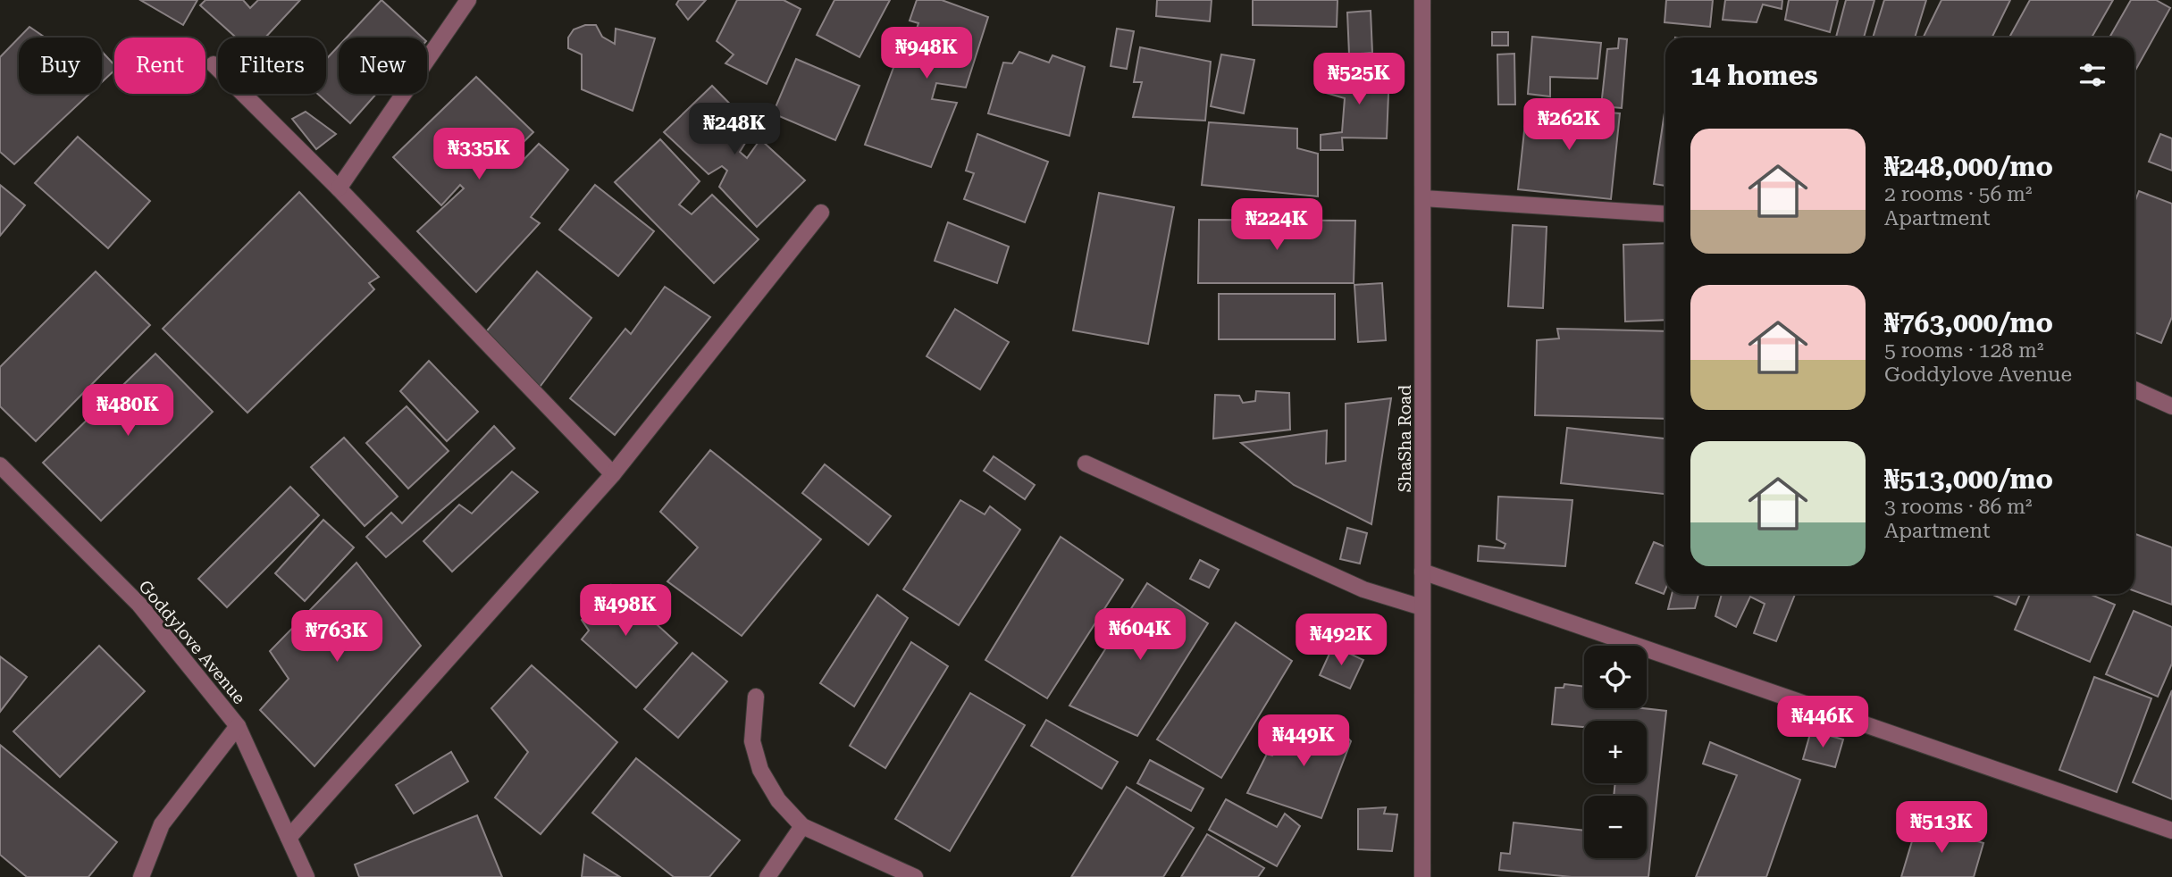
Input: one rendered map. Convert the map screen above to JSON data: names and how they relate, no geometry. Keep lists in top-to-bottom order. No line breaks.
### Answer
{"streets":{"street":["ShaSha Road","Goddylove Avenue"]},"page":{"price":["₦948K","₦525K","₦262K","₦248K","₦335K","₦224K","₦480K","₦498K","₦604K","₦763K","₦492K","₦446K","₦449K","₦513K"],"chip":["Buy","Rent","Filters","New"],"heading":"14 homes","list":[{"name":"₦248,000/mo","note":"2 rooms · 56 m² · Apartment"},{"name":"₦763,000/mo","note":"5 rooms · 128 m² · Goddylove Avenue"},{"name":"₦513,000/mo","note":"3 rooms · 86 m² · Apartment"}],"map_buttons":["+","−"]}}
